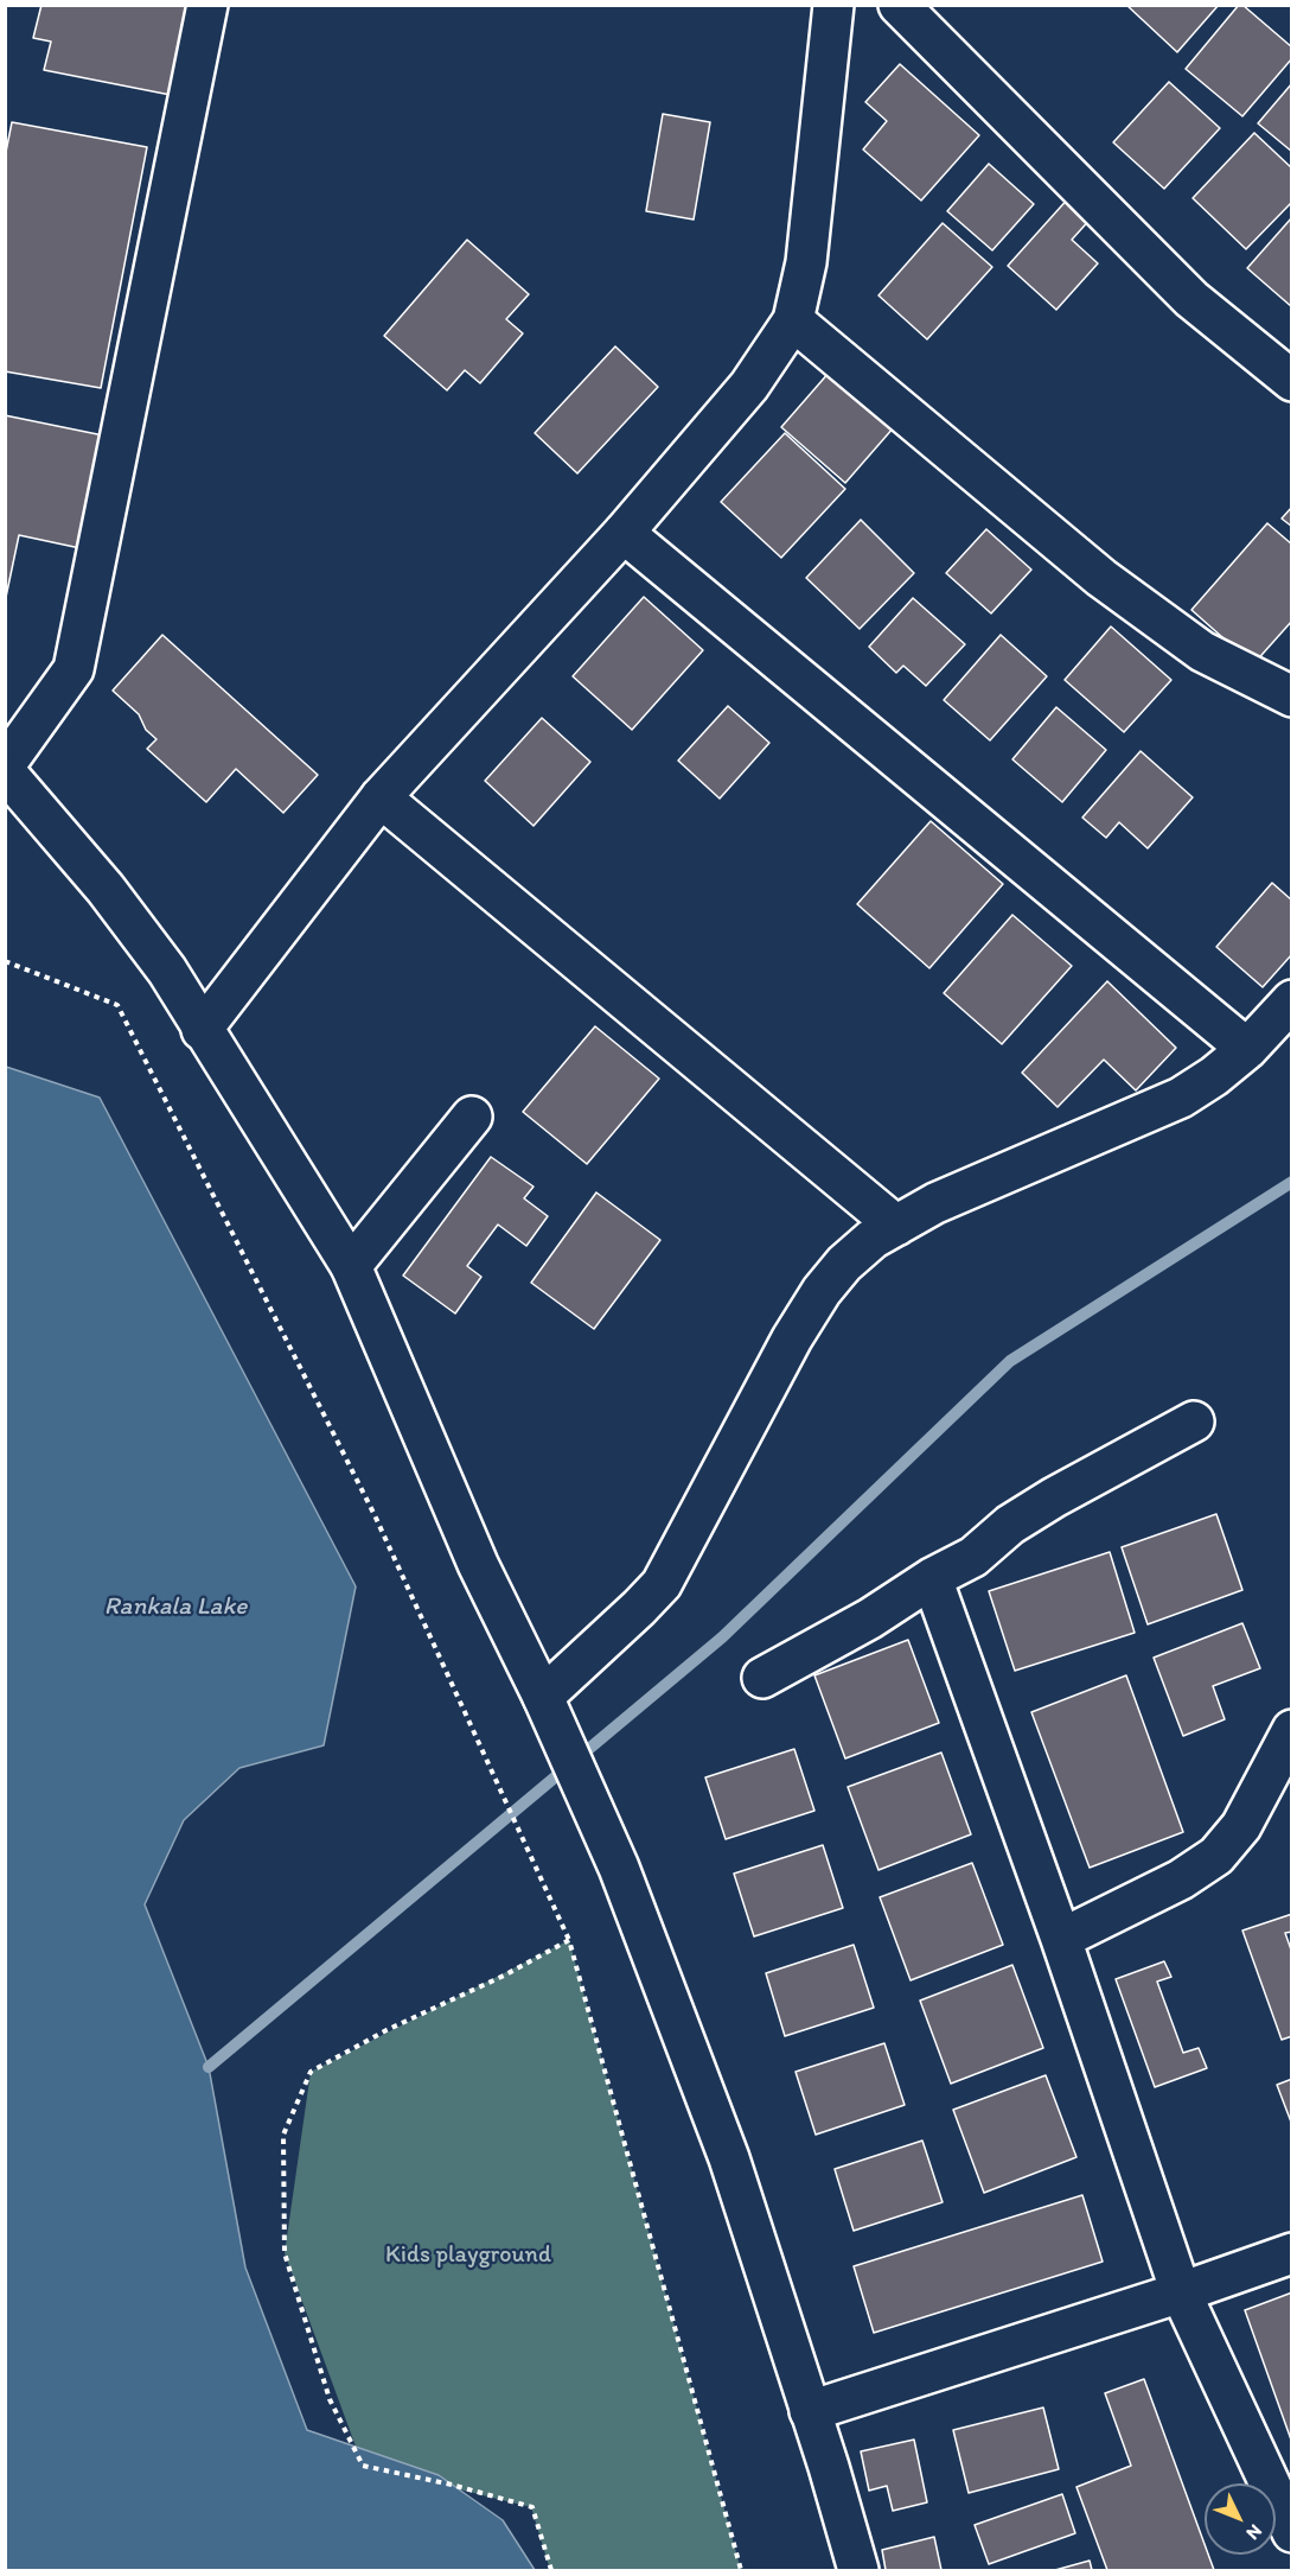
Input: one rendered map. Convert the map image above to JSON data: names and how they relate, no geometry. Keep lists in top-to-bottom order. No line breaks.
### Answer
{"water":["Rankala Lake"],"parks":["Kids playground"],"north":"bottom right"}
